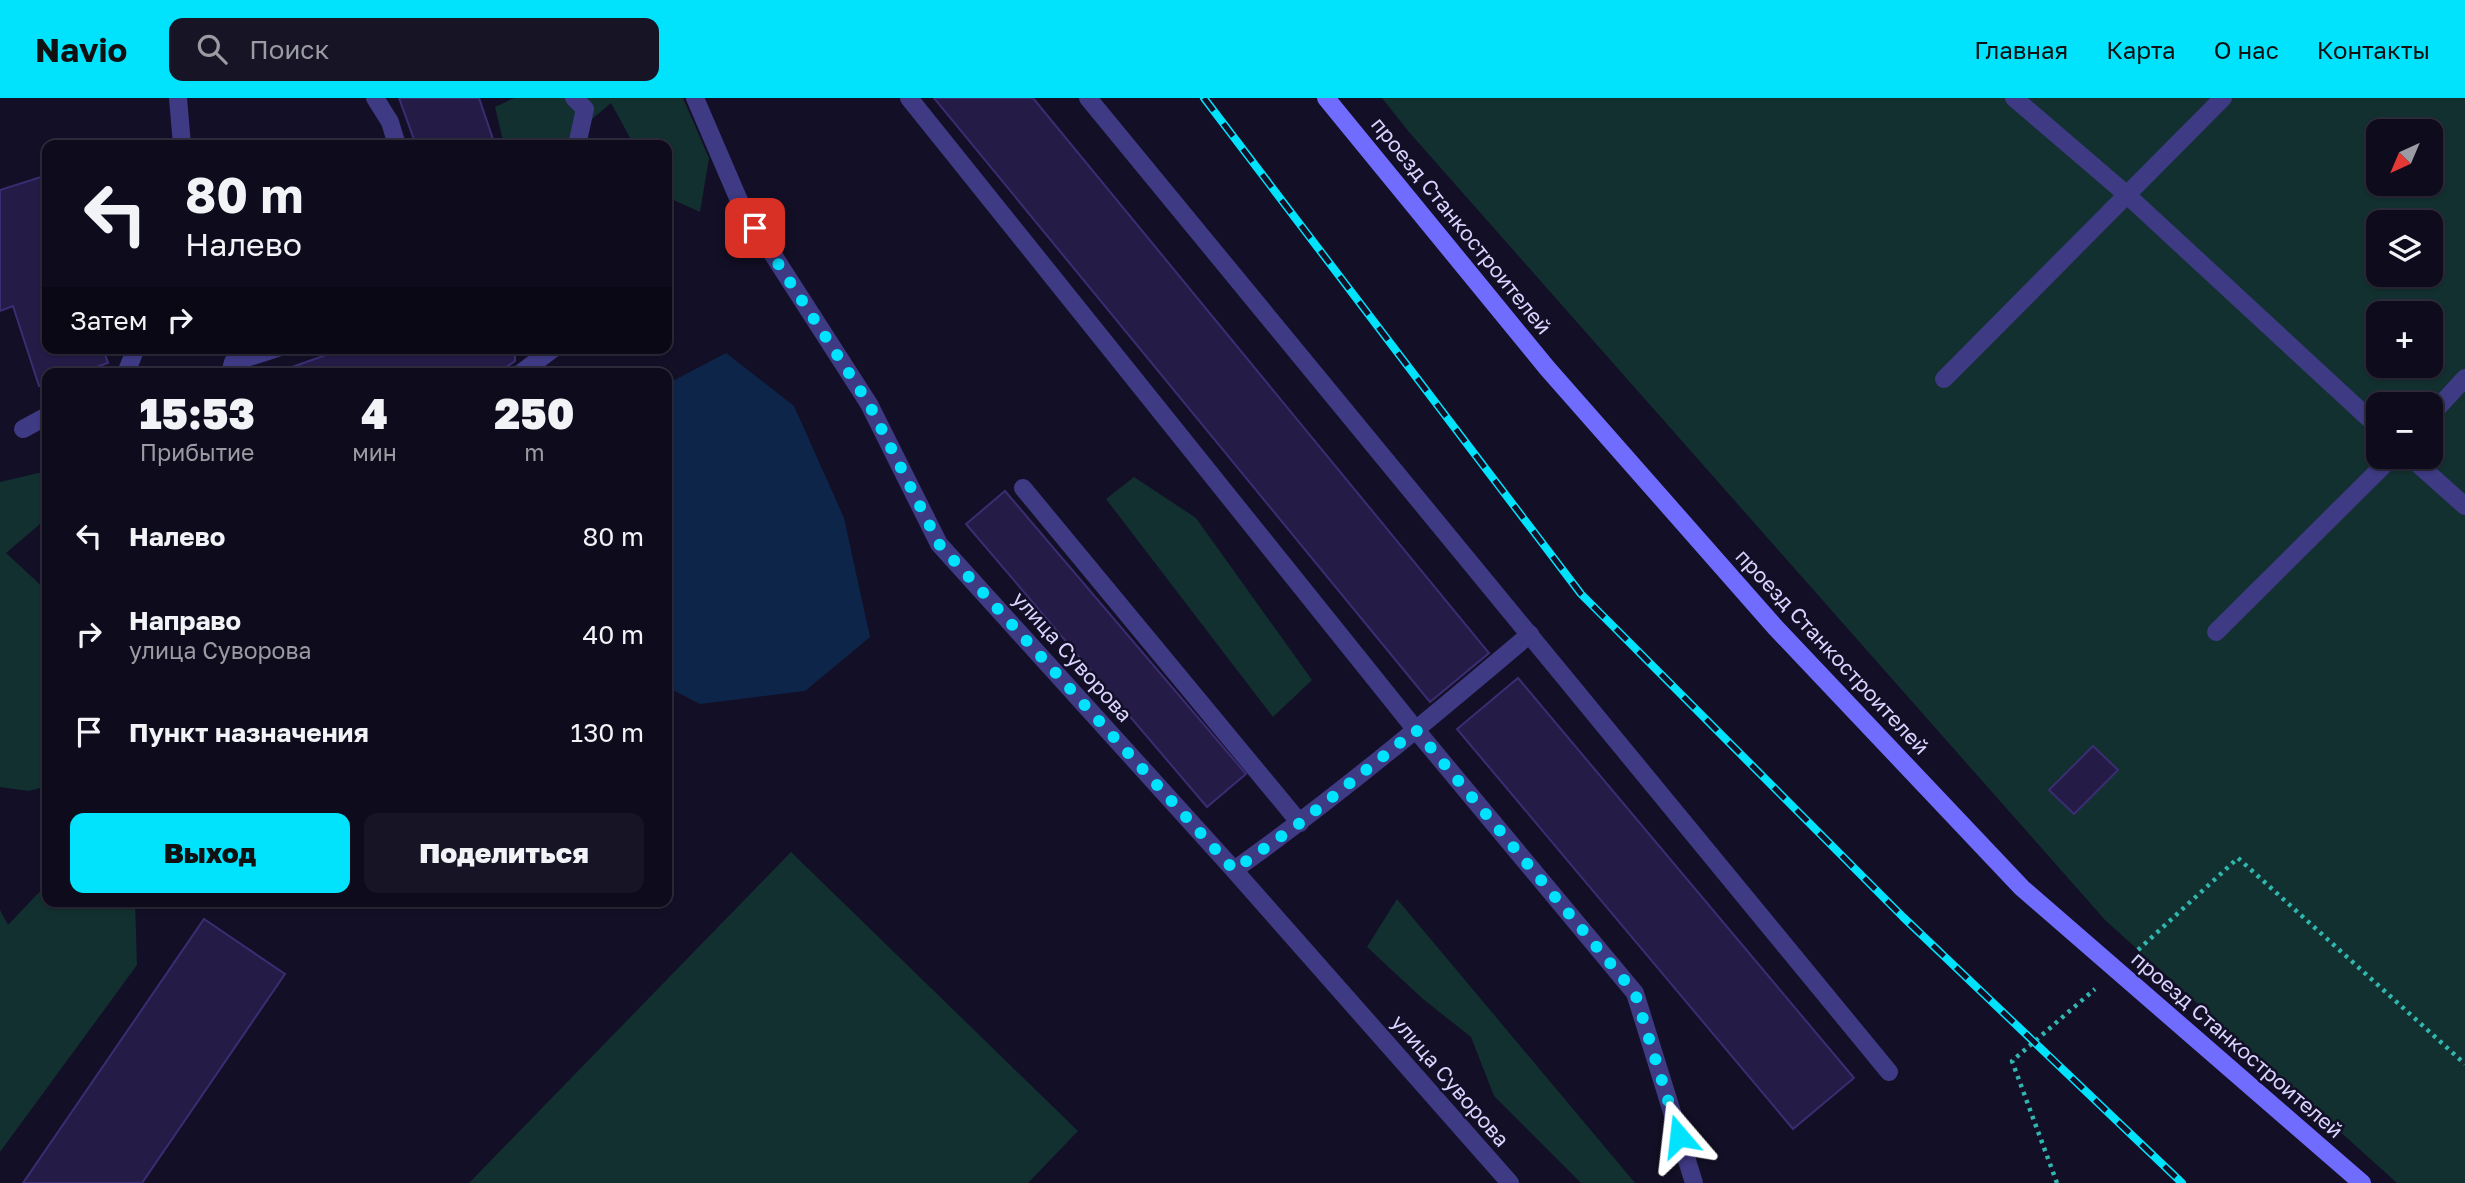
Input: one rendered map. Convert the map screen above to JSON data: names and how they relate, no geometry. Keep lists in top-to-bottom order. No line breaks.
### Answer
{"streets":{"main road":["проезд Станкостроителей"],"street":["улица Суворова"]},"north":"bottom left","page":{"header":"Navio","search":"Поиск","nav":["Главная","Карта","О нас","Контакты"],"map_buttons":["+","−"],"turn":["80 m","Налево"],"then":"Затем","eta":["15:53","Прибытие","4","мин","250","m"],"list":[{"name":"Налево","value":"80 m"},{"name":"Направо","note":"улица Суворова","value":"40 m"},{"name":"Пункт назначения","value":"130 m"}],"buttons":["Выход","Поделиться"]}}
